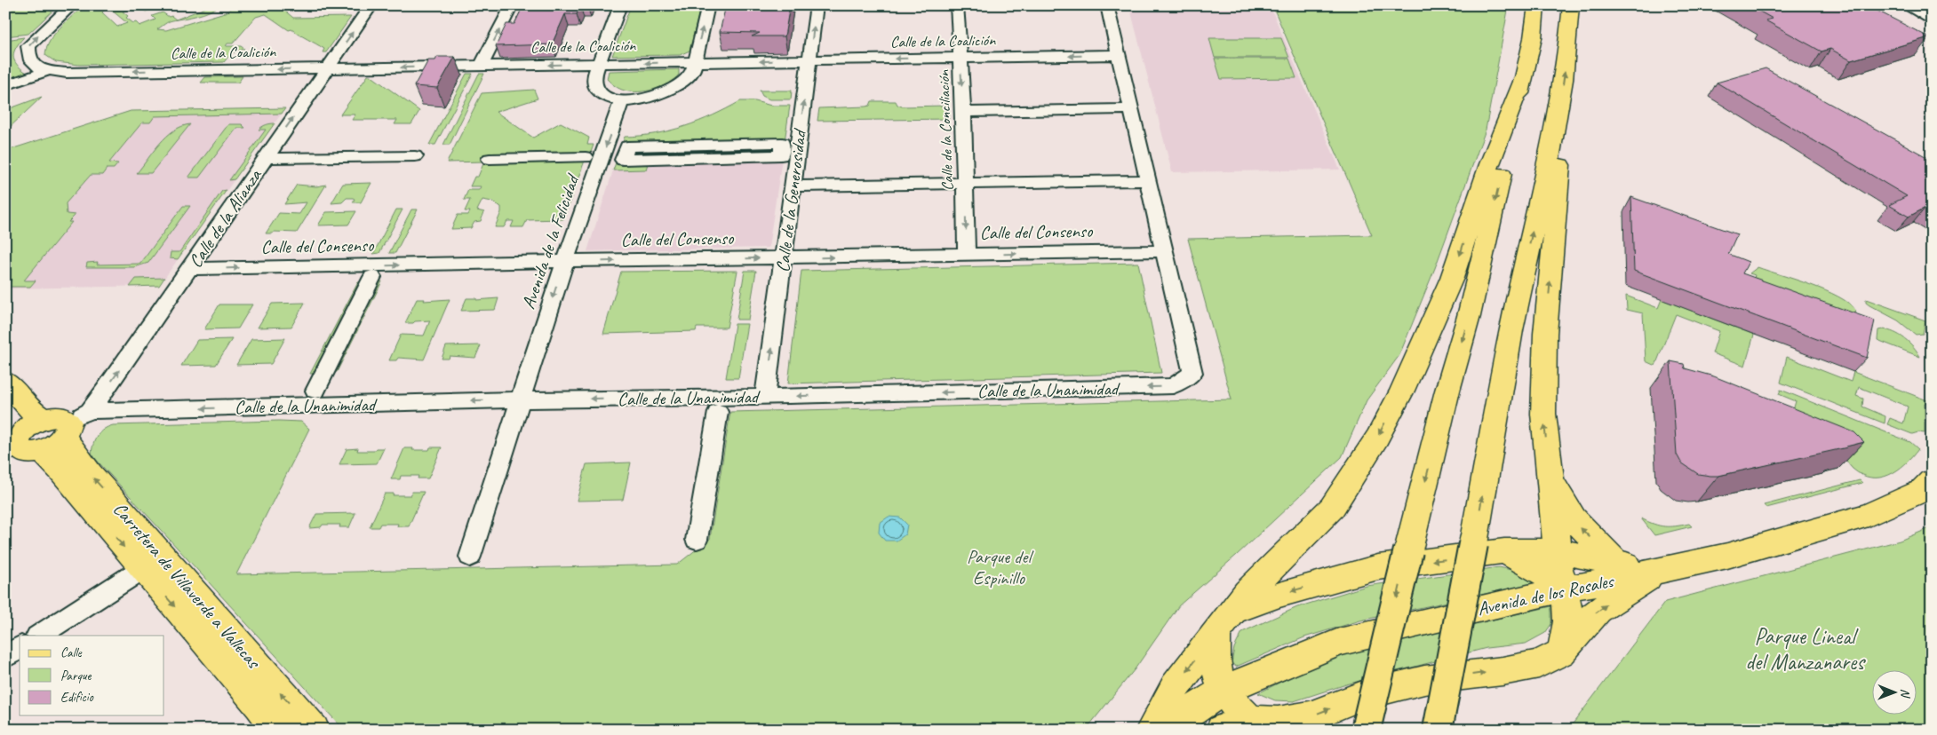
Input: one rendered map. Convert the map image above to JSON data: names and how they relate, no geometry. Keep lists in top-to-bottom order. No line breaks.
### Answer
{"streets":{"main road":["Carretera de Villaverde a Vallecas","Avenida de los Rosales"],"street":["Calle de la Coalición","Calle de la Conciliación","Calle de la Generosidad","Calle de la Alianza","Calle del Consenso","Avenida de la Felicidad","Calle de la Unanimidad"]},"crossings":[["Calle de la Coalición","Calle de la Conciliación"],["Calle de la Coalición","Calle de la Generosidad"],["Calle de la Coalición","Calle de la Alianza"],["Calle de la Coalición","Calle de la Unanimidad"],["Calle de la Conciliación","Calle del Consenso"],["Calle de la Generosidad","Calle del Consenso"],["Calle de la Generosidad","Calle de la Unanimidad"],["Calle de la Alianza","Calle del Consenso"],["Calle de la Alianza","Calle de la Unanimidad"],["Calle de la Alianza","Carretera de Villaverde a Vallecas"],["Calle del Consenso","Avenida de la Felicidad"],["Calle del Consenso","Calle de la Unanimidad"],["Avenida de la Felicidad","Calle de la Unanimidad"],["Calle de la Unanimidad","Carretera de Villaverde a Vallecas"]],"one_way":["Calle de la Conciliación","Calle de la Generosidad","Calle de la Alianza","Avenida de la Felicidad","Calle de la Unanimidad"],"parks":["Parque del Espinillo","Parque Lineal del Manzanares"],"legend":["Calle","Parque","Edificio"],"north":"right"}
